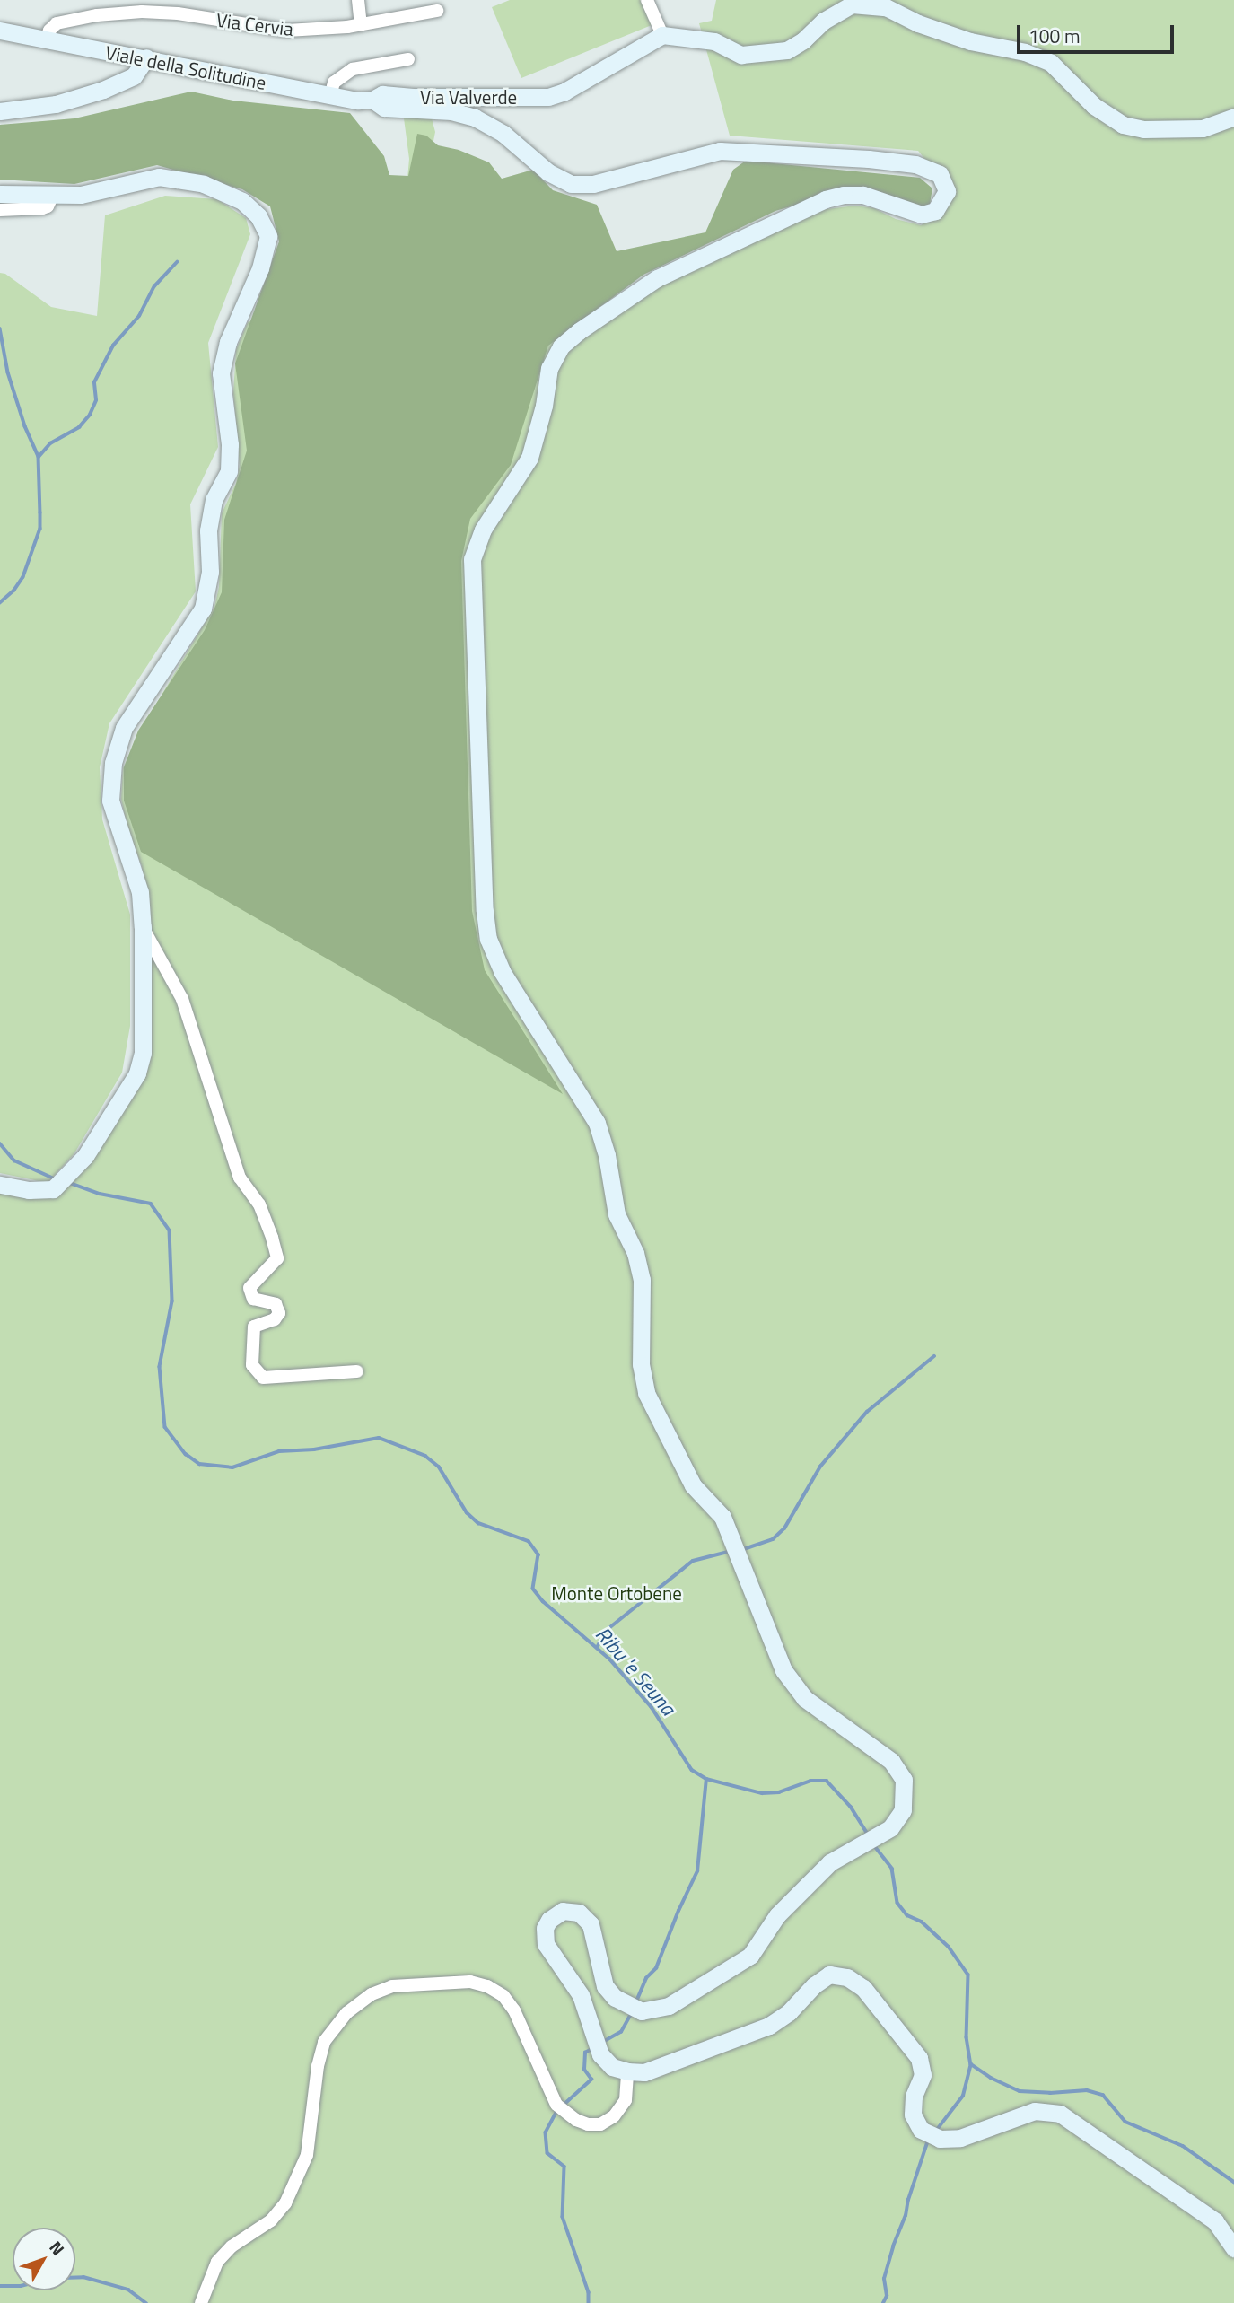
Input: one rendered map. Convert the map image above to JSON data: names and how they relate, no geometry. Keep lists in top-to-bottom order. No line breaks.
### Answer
{"streets":{"street":["Via Cervia","Viale della Solitudine","Via Valverde"]},"crossings":[["Via Cervia","Viale della Solitudine"],["Viale della Solitudine","Via Valverde"]],"water":["Ribu 'e Seuna"],"parks":["Monte Ortobene"],"scale_bar":"100 m","north":"top right"}
